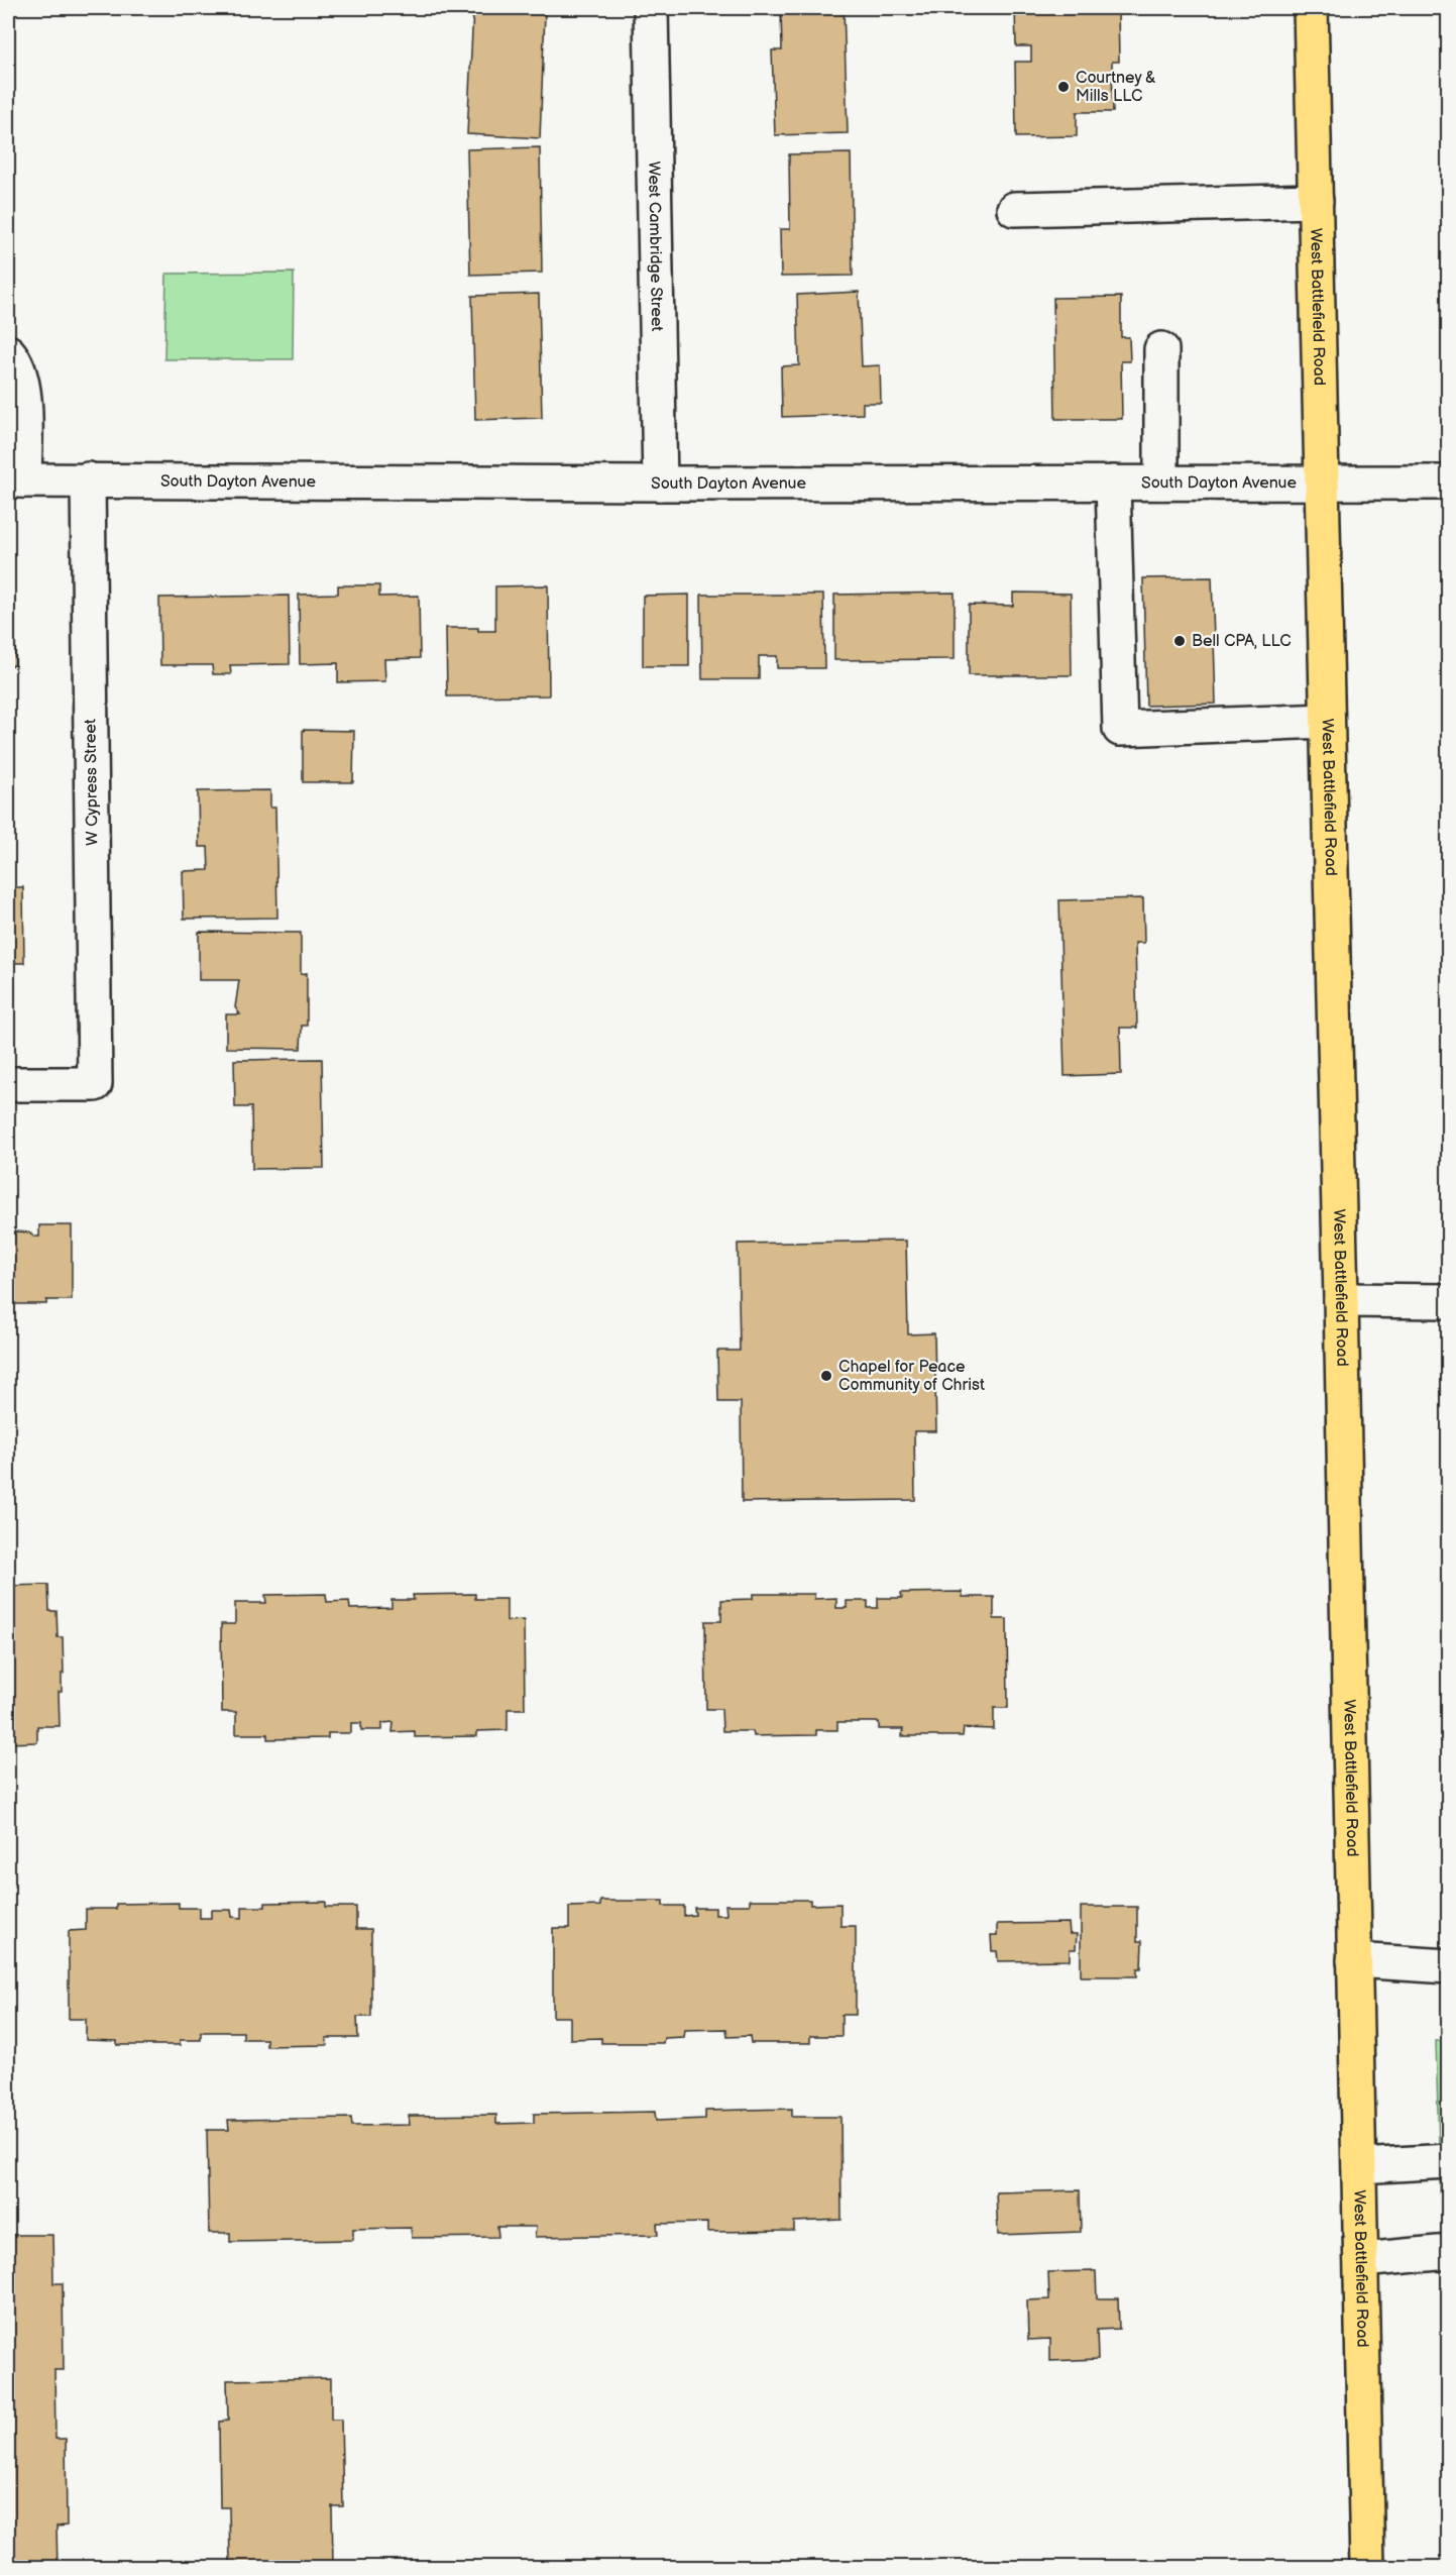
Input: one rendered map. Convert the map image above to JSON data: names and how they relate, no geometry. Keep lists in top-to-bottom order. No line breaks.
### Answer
{"streets":{"main road":["West Battlefield Road"],"street":["West Cambridge Street","South Dayton Avenue","W Cypress Street"]},"crossings":[["West Cambridge Street","South Dayton Avenue"],["West Battlefield Road","South Dayton Avenue"],["South Dayton Avenue","W Cypress Street"]],"places":["Courtney & Mills LLC","Bell CPA, LLC","Chapel for Peace Community of Christ"]}
